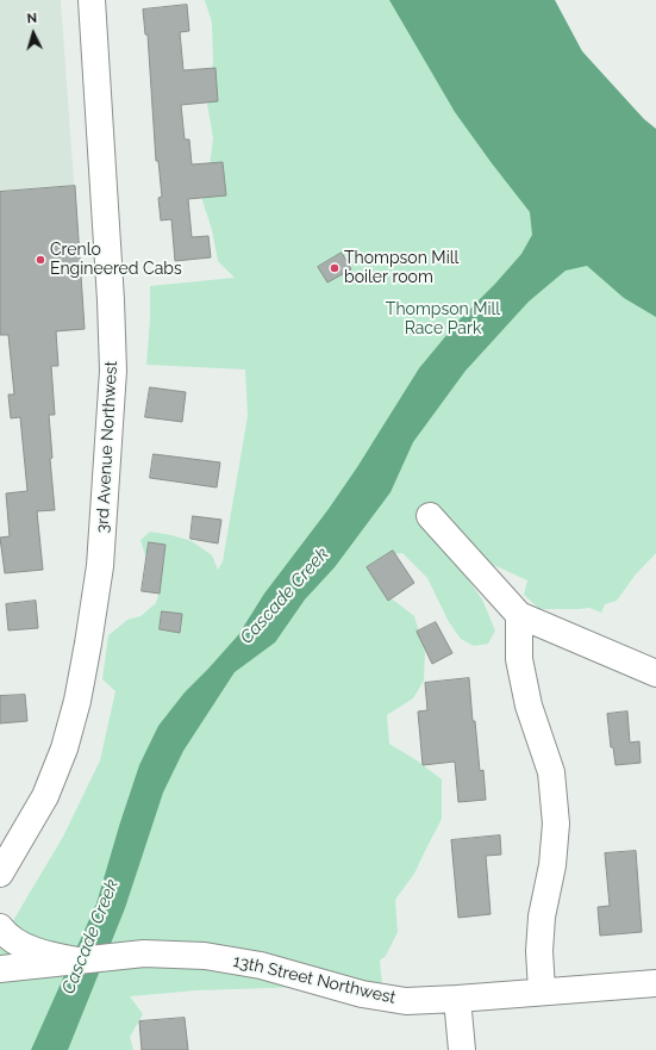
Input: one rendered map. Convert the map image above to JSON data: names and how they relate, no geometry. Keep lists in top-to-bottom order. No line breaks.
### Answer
{"streets":{"street":["3rd Avenue Northwest","13th Street Northwest"]},"water":["Cascade Creek"],"parks":["Thompson Mill Race Park"],"places":["Crenlo Engineered Cabs","Thompson Mill boiler room"],"north":"top"}
